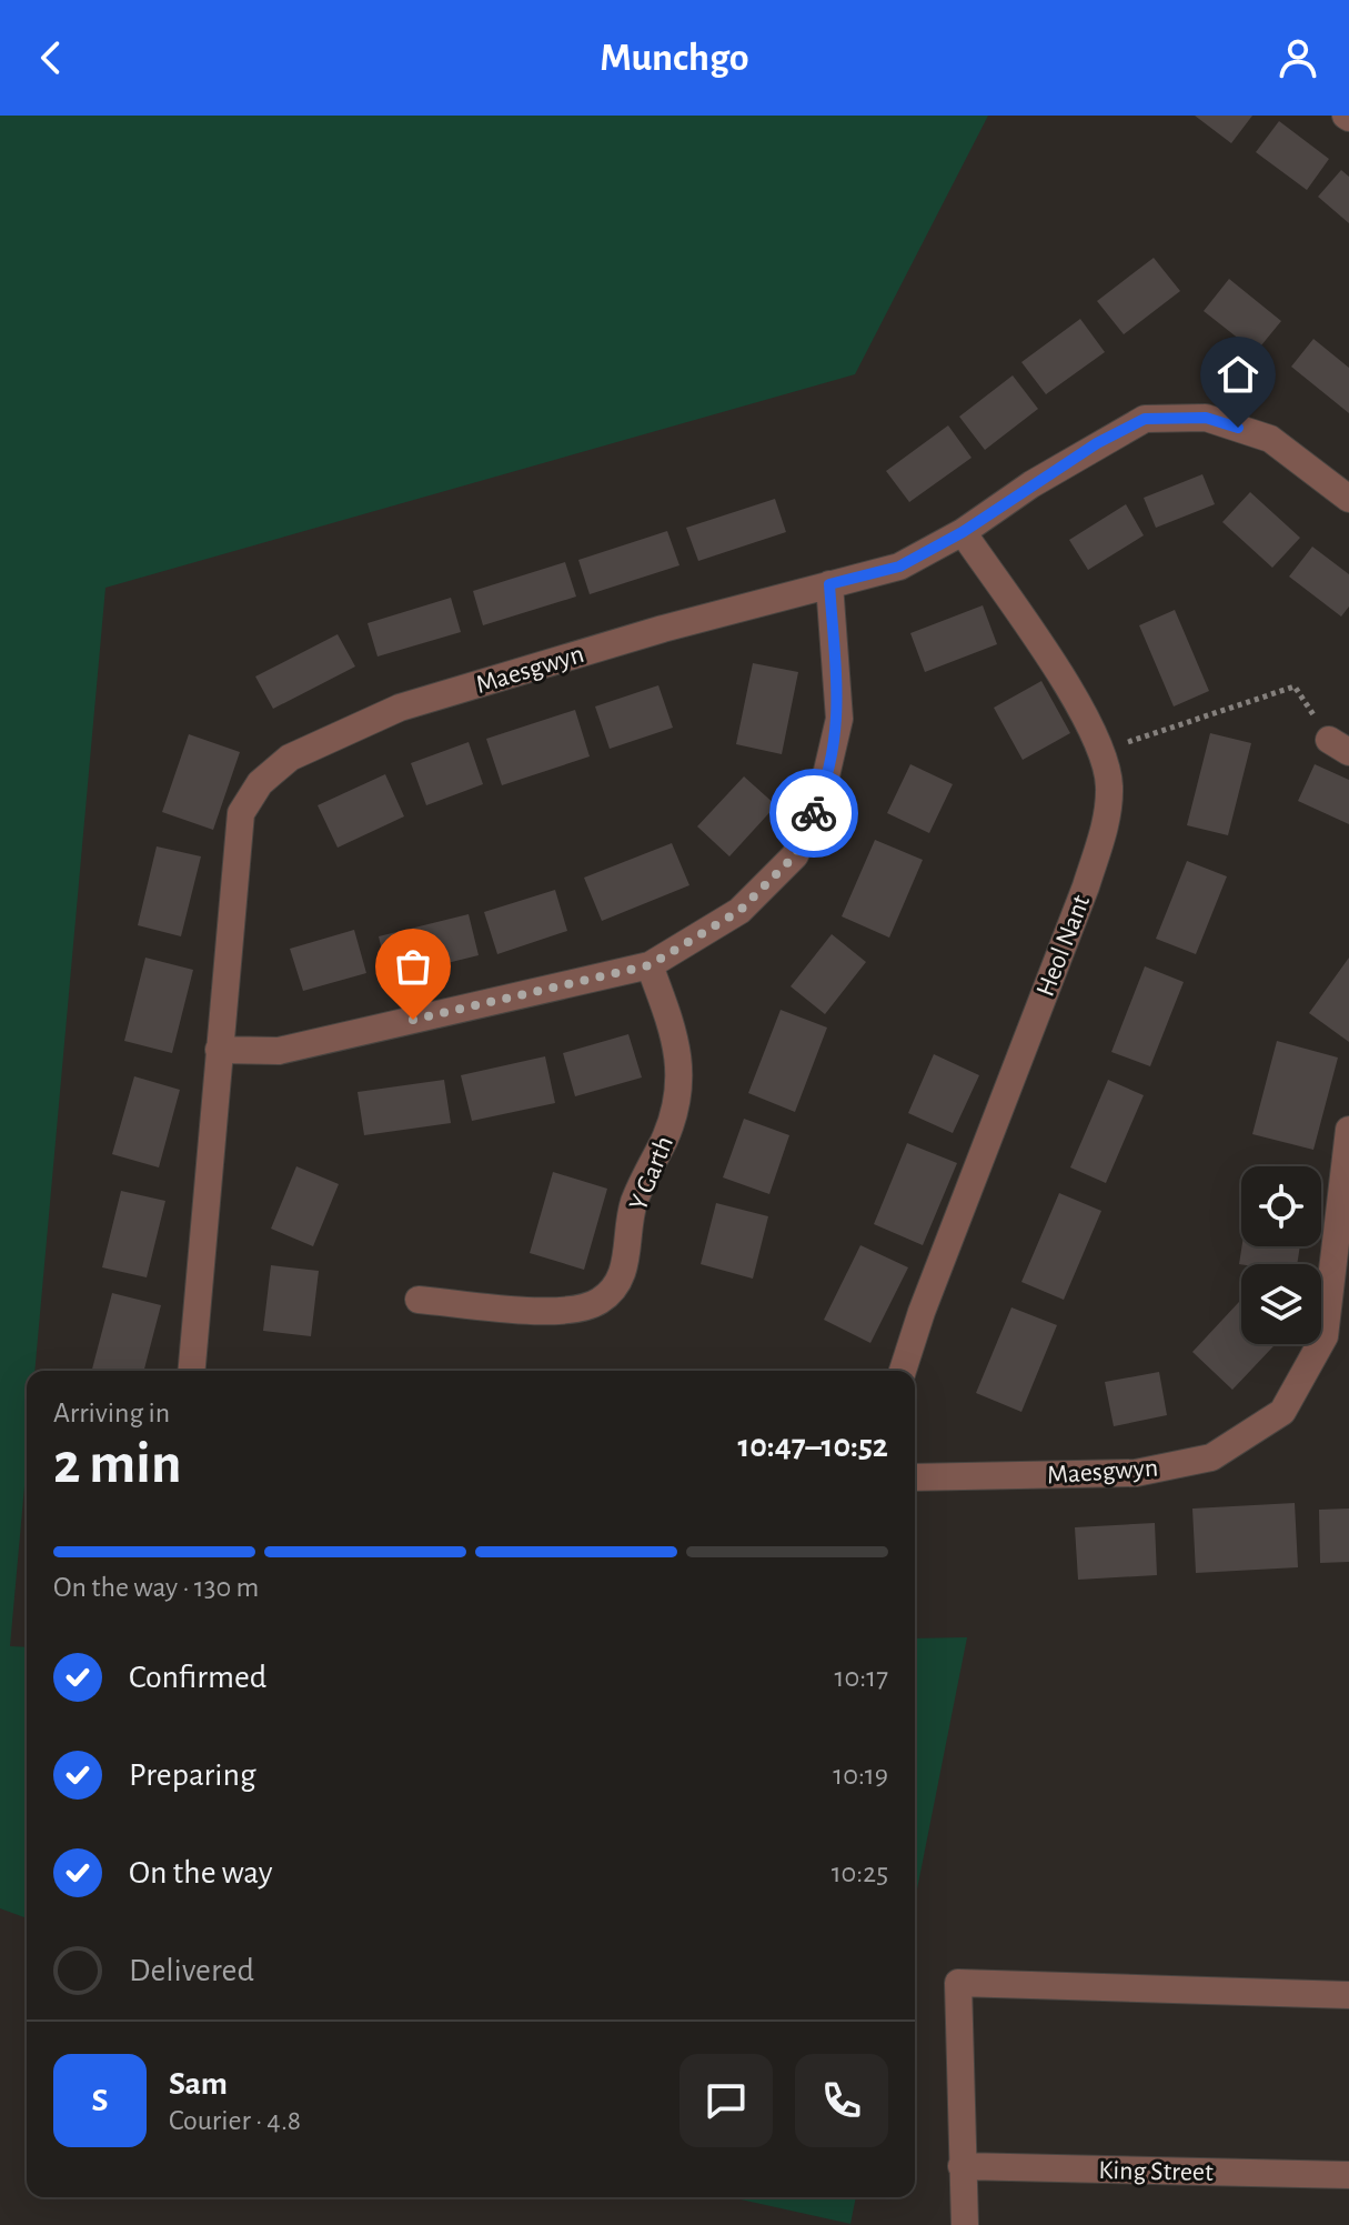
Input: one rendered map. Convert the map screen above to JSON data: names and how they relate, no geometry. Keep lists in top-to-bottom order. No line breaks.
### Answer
{"streets":{"street":["Maesgwyn","Heol Nant","Y Garth","King Street"]},"crossings":[["Maesgwyn","Heol Nant"]],"page":{"header":"Munchgo","heading":["2 min","Arriving in","10:47–10:52"],"panel":["Sam","Courier · 4.8"],"bar":"On the way · 130 m","list":[["Confirmed","10:17"],["Preparing","10:19"],["On the way","10:25"],"Delivered"],"round":"S"}}
